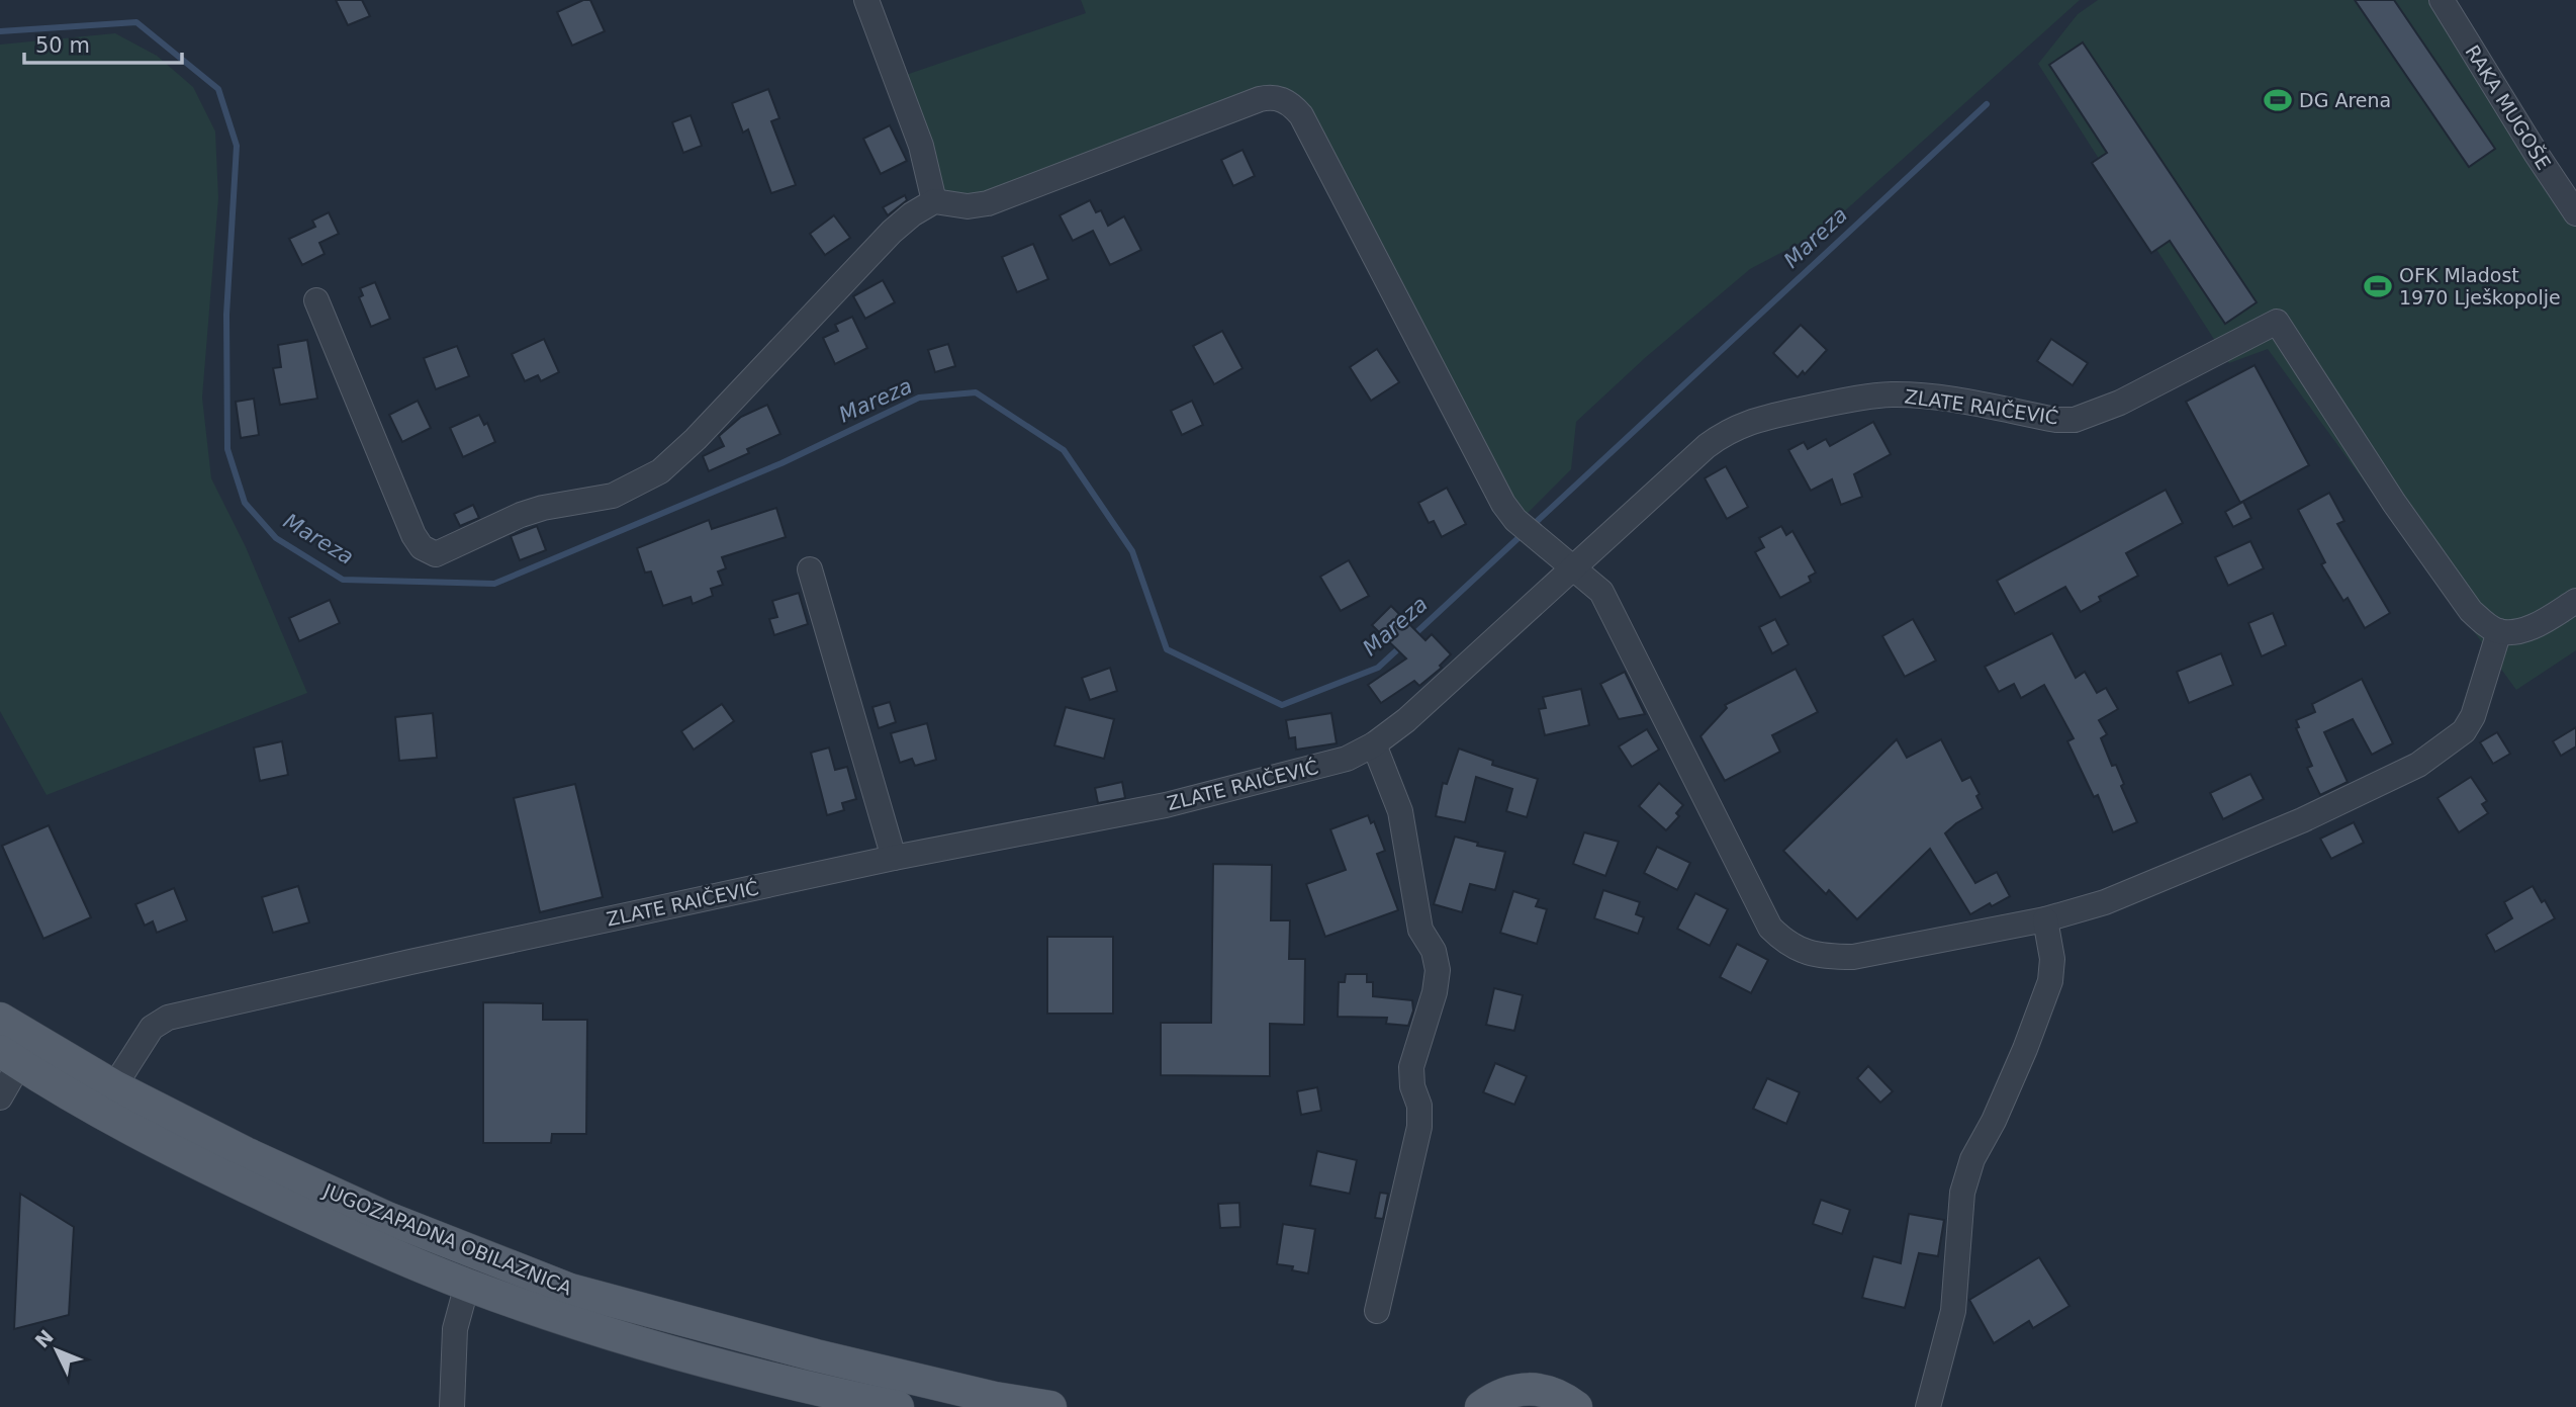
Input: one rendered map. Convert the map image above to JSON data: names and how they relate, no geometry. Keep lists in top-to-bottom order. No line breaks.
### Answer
{"streets":{"main road":["JUGOZAPADNA OBILAZNICA"],"street":["RAKA MUGOŠE","ZLATE RAIČEVIĆ"]},"crossings":[["ZLATE RAIČEVIĆ","JUGOZAPADNA OBILAZNICA"]],"water":["Mareza"],"places":{"sports":["DG Arena","OFK Mladost 1970 Lješkopolje"]},"scale_bar":"50 m","north":"top left"}
